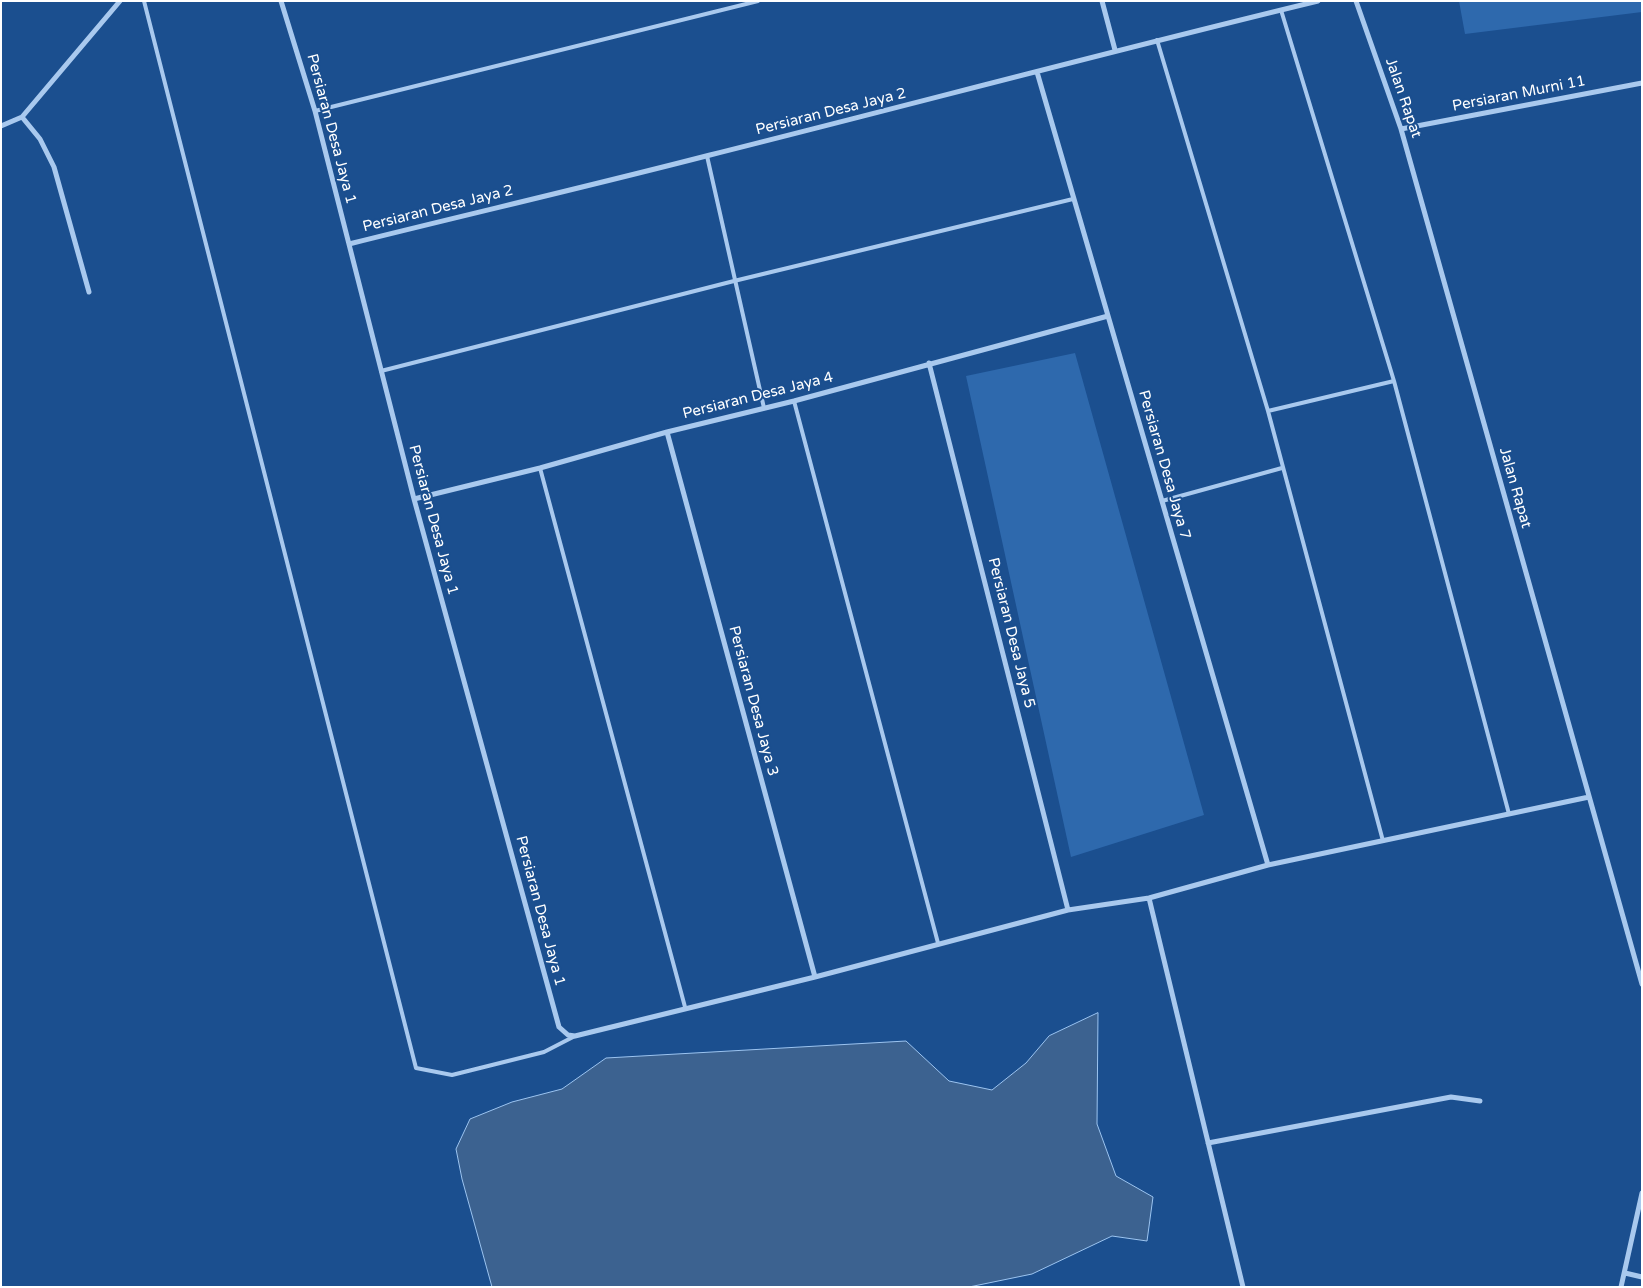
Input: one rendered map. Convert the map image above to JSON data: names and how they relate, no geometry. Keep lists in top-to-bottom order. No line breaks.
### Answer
{"streets":{"street":["Persiaran Murni 11","Jalan Rapat","Persiaran Desa Jaya 2","Persiaran Desa Jaya 1","Persiaran Desa Jaya 4","Persiaran Desa Jaya 7","Persiaran Desa Jaya 5","Persiaran Desa Jaya 3"]},"crossings":[["Persiaran Murni 11","Jalan Rapat"],["Persiaran Desa Jaya 2","Persiaran Desa Jaya 1"],["Persiaran Desa Jaya 2","Persiaran Desa Jaya 7"],["Persiaran Desa Jaya 1","Persiaran Desa Jaya 4"],["Persiaran Desa Jaya 4","Persiaran Desa Jaya 7"],["Persiaran Desa Jaya 4","Persiaran Desa Jaya 5"],["Persiaran Desa Jaya 4","Persiaran Desa Jaya 3"]]}
